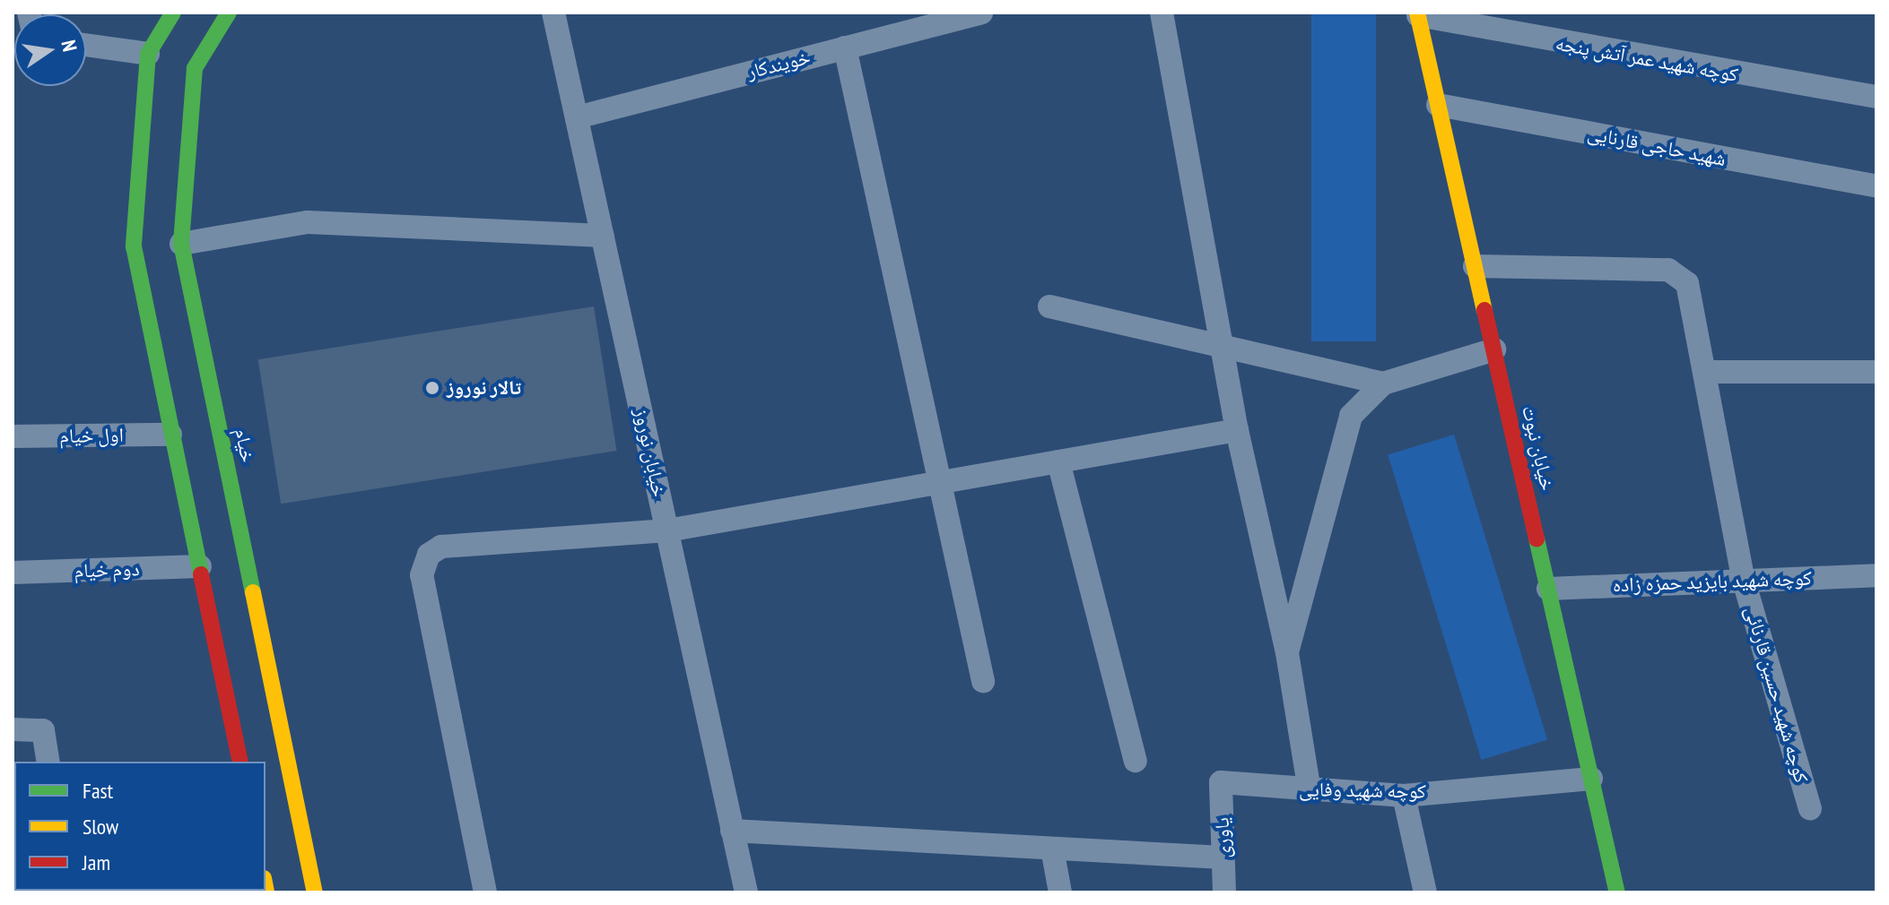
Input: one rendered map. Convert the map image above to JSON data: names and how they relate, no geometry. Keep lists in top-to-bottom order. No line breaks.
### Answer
{"streets":{"street":["کوچه شهید عمر آتش پنجه","خویندکار","شهید حاجی قارنایی","اول خیام","خیام","خیابان نبوت","خیابان نوروز","دوم خیام","کوچه شهید بایزید حمزه زاده","کوچه شهید حسین قارنائی","کوچه شهید وفایی","یاوری"]},"crossings":[["کوچه شهید عمر آتش پنجه","خیابان نبوت"],["خویندکار","خیابان نوروز"],["شهید حاجی قارنایی","خیابان نبوت"],["خیابان نبوت","کوچه شهید بایزید حمزه زاده"],["خیابان نبوت","کوچه شهید حسین قارنائی"],["خیابان نبوت","کوچه شهید وفایی"],["کوچه شهید بایزید حمزه زاده","کوچه شهید حسین قارنائی"],["کوچه شهید وفایی","یاوری"]],"places":["تالار نوروز"],"legend":["Fast","Slow","Jam"],"north":"right"}
